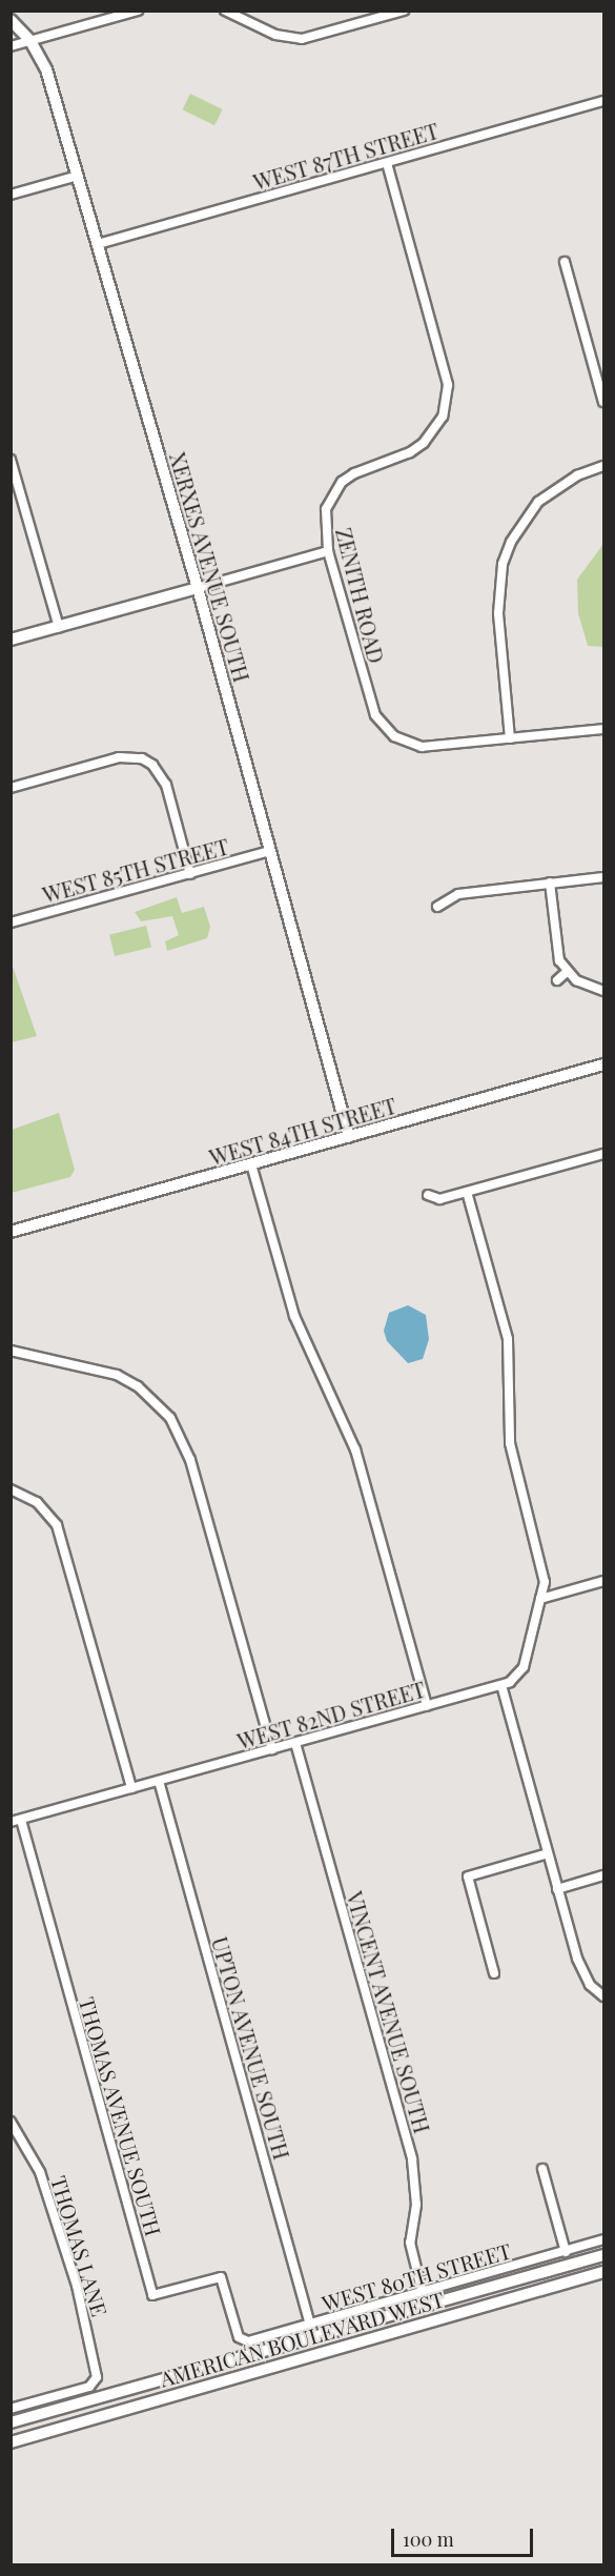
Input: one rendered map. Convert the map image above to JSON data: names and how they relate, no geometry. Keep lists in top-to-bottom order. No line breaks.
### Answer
{"streets":{"street":["WEST 87TH STREET","XERXES AVENUE SOUTH","ZENITH ROAD","WEST 85TH STREET","WEST 84TH STREET","WEST 82ND STREET","VINCENT AVENUE SOUTH","UPTON AVENUE SOUTH","THOMAS AVENUE SOUTH","THOMAS LANE","WEST 80TH STREET","AMERICAN BOULEVARD WEST"]},"crossings":[["WEST 87TH STREET","XERXES AVENUE SOUTH"],["WEST 87TH STREET","ZENITH ROAD"],["XERXES AVENUE SOUTH","WEST 85TH STREET"],["XERXES AVENUE SOUTH","WEST 84TH STREET"],["WEST 82ND STREET","VINCENT AVENUE SOUTH"],["WEST 82ND STREET","UPTON AVENUE SOUTH"],["WEST 82ND STREET","THOMAS AVENUE SOUTH"],["VINCENT AVENUE SOUTH","WEST 80TH STREET"],["UPTON AVENUE SOUTH","WEST 80TH STREET"],["THOMAS AVENUE SOUTH","WEST 80TH STREET"]],"scale_bar":"100 m"}
